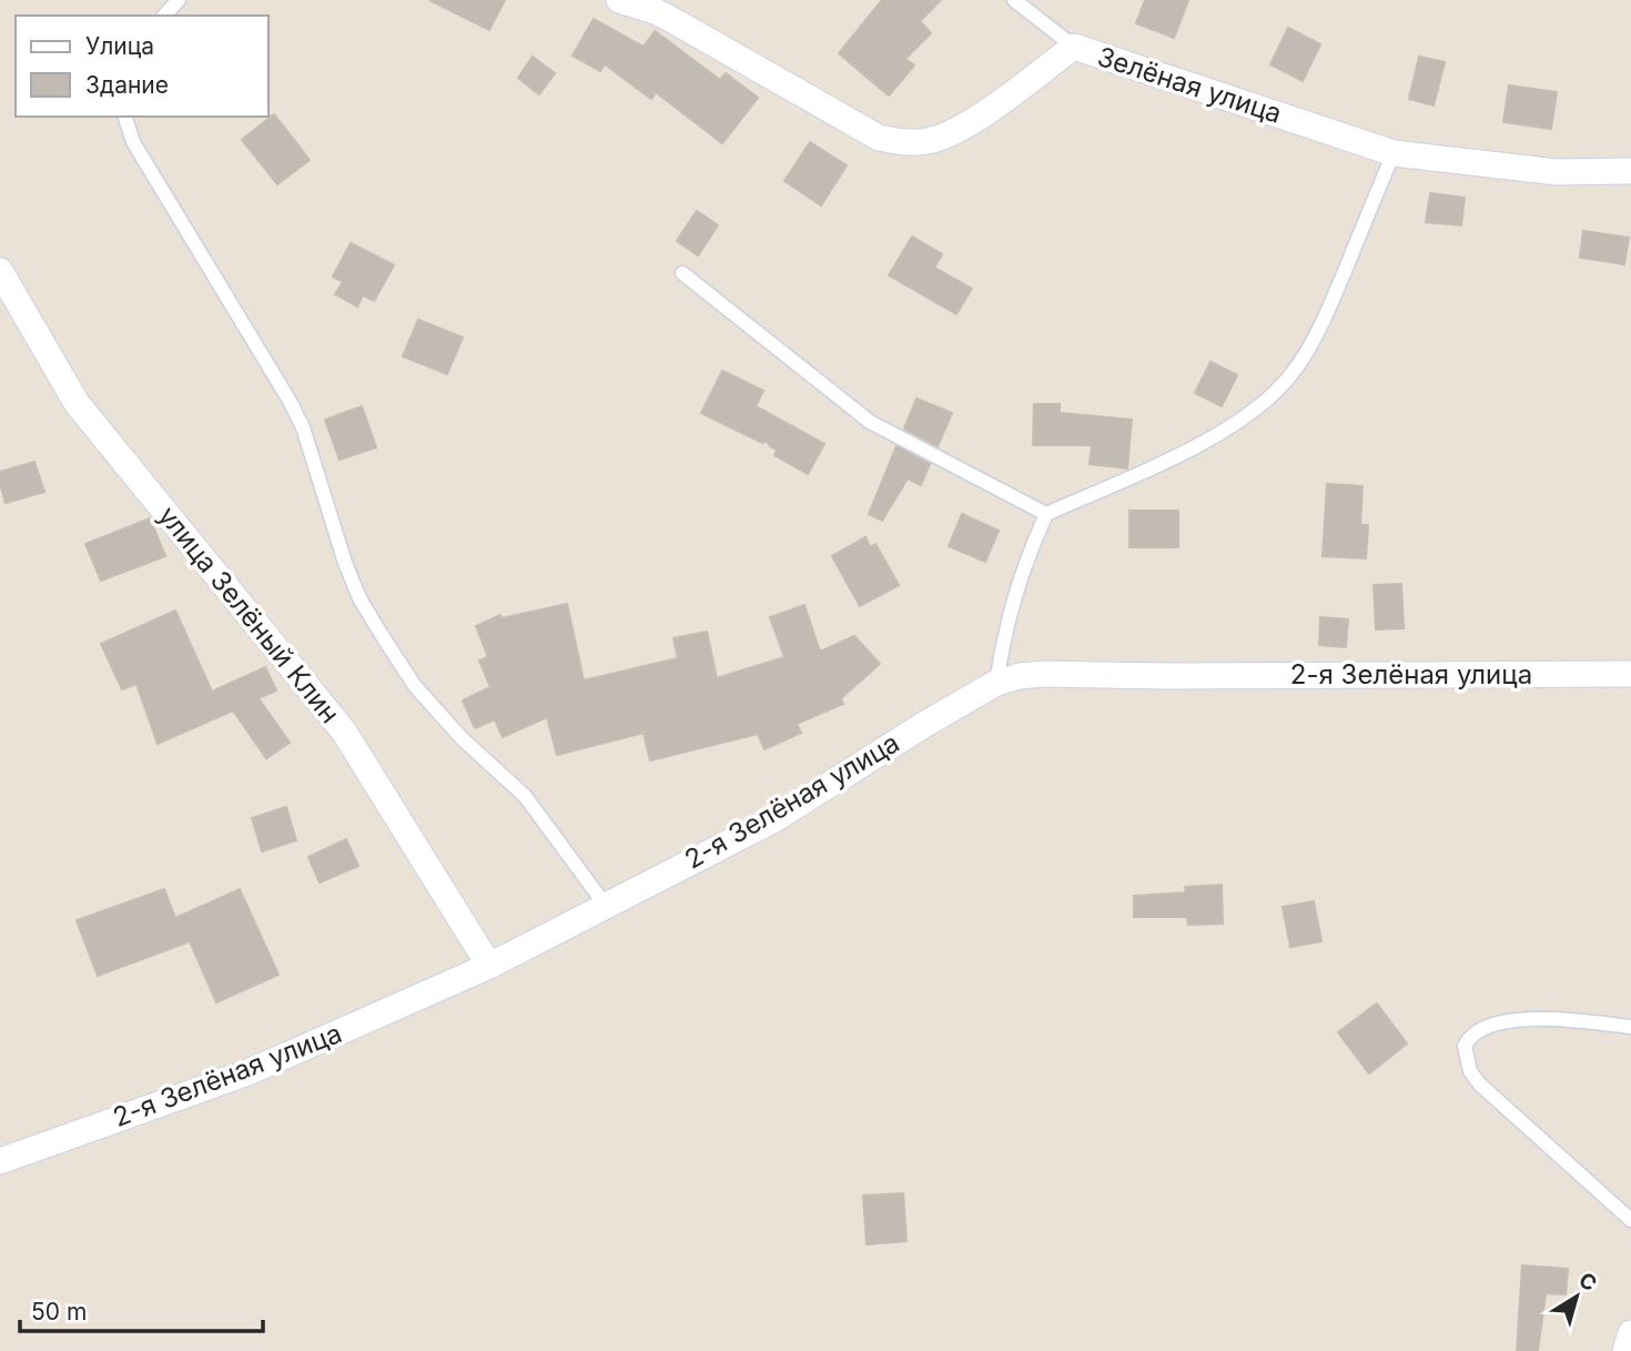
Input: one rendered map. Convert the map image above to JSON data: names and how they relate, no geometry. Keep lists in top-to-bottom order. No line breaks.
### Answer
{"streets":{"street":["Зелёная улица","улица Зелёный Клин","2-я Зелёная улица"]},"crossings":[["улица Зелёный Клин","2-я Зелёная улица"]],"legend":["Улица","Здание"],"scale_bar":"50 m","north":"top right"}
